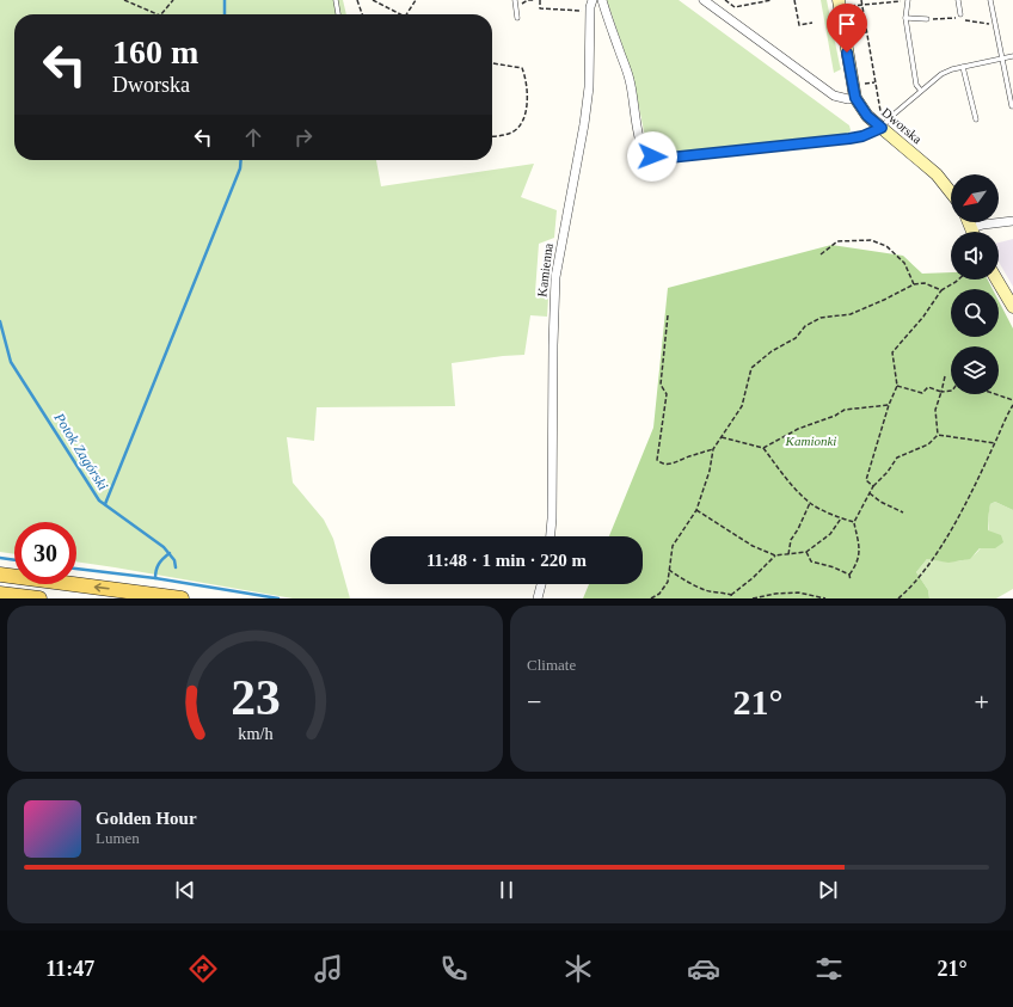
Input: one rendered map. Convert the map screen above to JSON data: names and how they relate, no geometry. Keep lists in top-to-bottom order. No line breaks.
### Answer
{"streets":{"street":["Dworska","Kamienna"]},"water":["Potok Zagórski"],"parks":["Kamionki"],"north":"bottom left","page":{"turn":["160 m","Dworska"],"limit":"30","trip":"11:48 · 1 min · 220 m","tile":"Climate","heat":["−","21°","+"],"song":["Golden Hour","Lumen"],"tabs":["11:47","21°"],"gauge":["23","km/h"]}}
